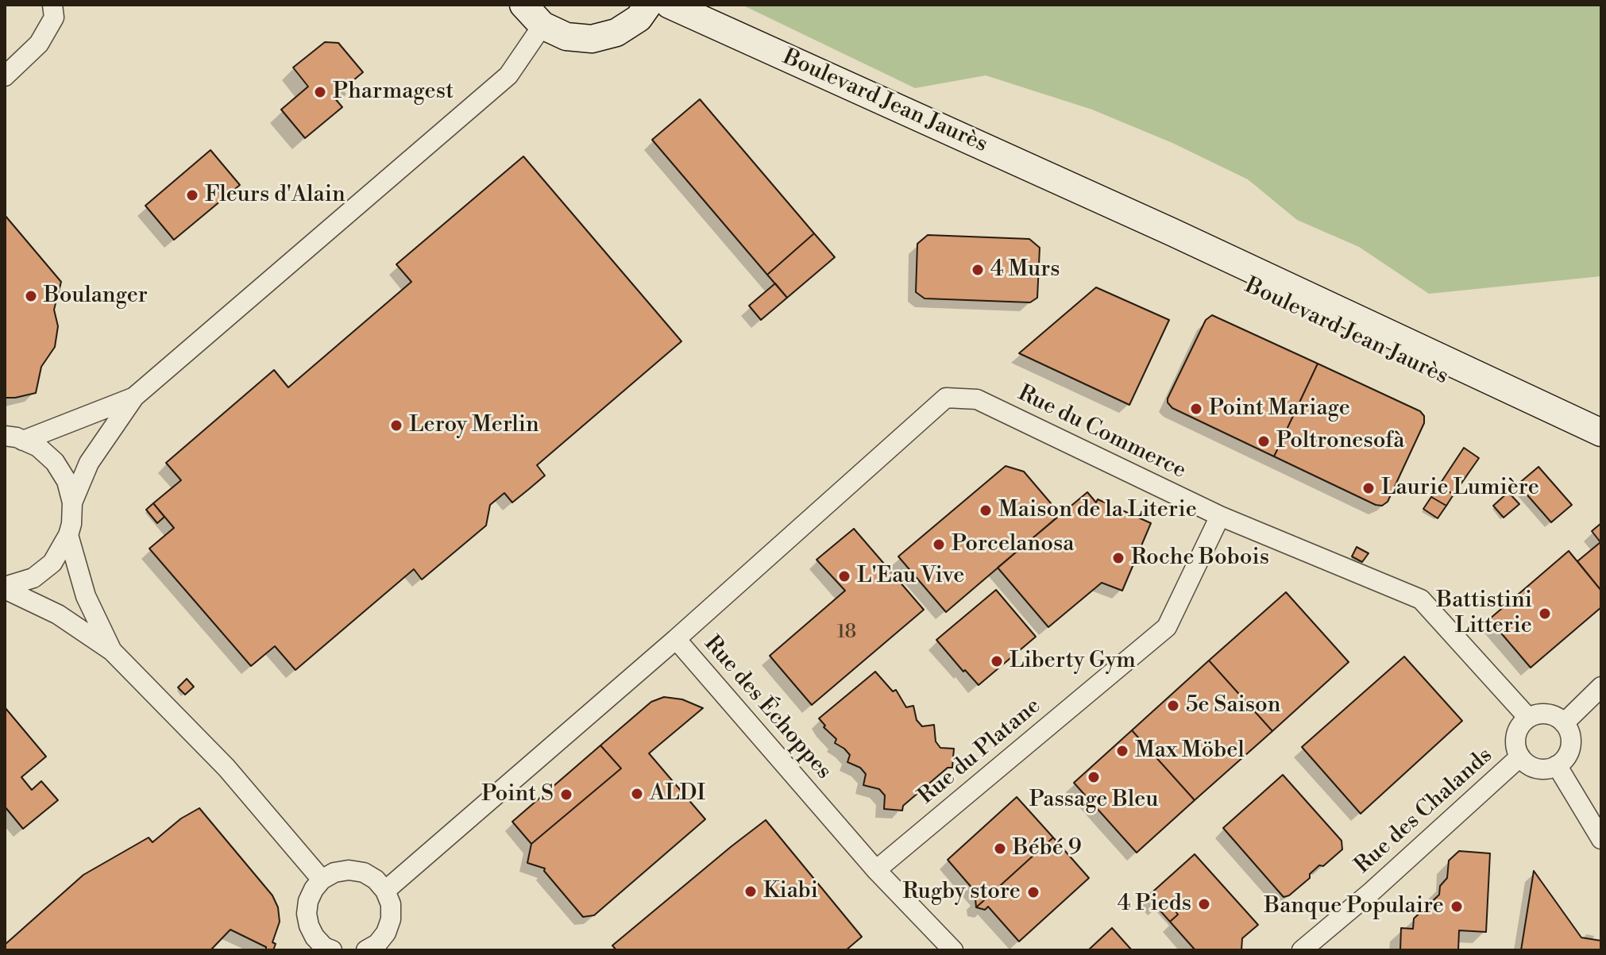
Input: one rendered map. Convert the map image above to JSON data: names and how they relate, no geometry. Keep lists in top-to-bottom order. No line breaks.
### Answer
{"streets":{"street":["Boulevard Jean Jaurès","Rue du Commerce","Rue des Échoppes","Rue du Platane","Rue des Chalands"]},"crossings":[["Rue du Commerce","Rue des Échoppes"],["Rue du Commerce","Rue du Platane"],["Rue du Commerce","Rue des Chalands"],["Rue des Échoppes","Rue du Platane"]],"places":["Pharmagest","Fleurs d'Alain","4 Murs","Boulanger","Point Mariage","Leroy Merlin","Poltronesofà","Laurie Lumière","Maison de la Literie","Porcelanosa","Roche Bobois","L'Eau Vive","Battistini Litterie","Liberty Gym","5e Saison","Max Möbel","Passage Bleu","ALDI","Point S","Bébé 9","Kiabi","Rugby store","4 Pieds","Banque Populaire"],"house_numbers":["18"]}
